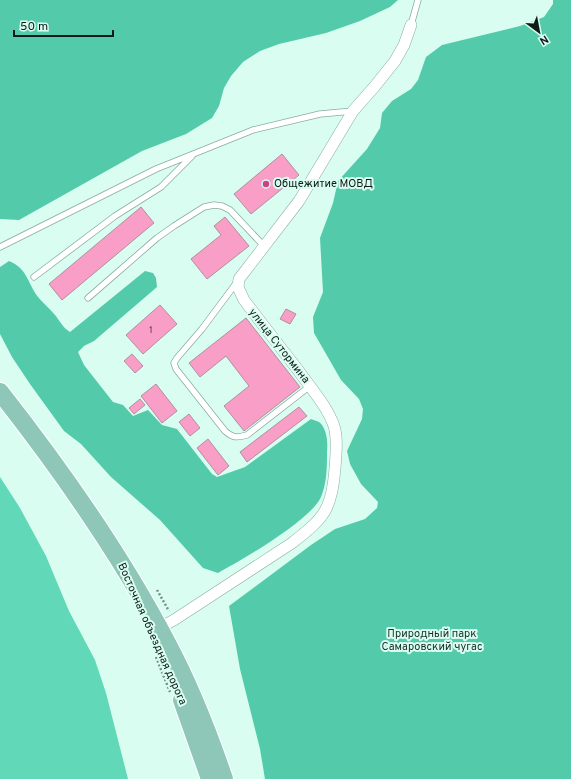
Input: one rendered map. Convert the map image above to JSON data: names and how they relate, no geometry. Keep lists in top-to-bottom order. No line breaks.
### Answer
{"streets":{"main road":["Восточная объездная дорога"],"street":["улица Сутормина"]},"crossings":[["улица Сутормина","Восточная объездная дорога"]],"parks":["Природный парк Самаровский чугас"],"places":["Общежитие МОВД"],"house_numbers":["1"],"scale_bar":"50 m","north":"bottom right"}
